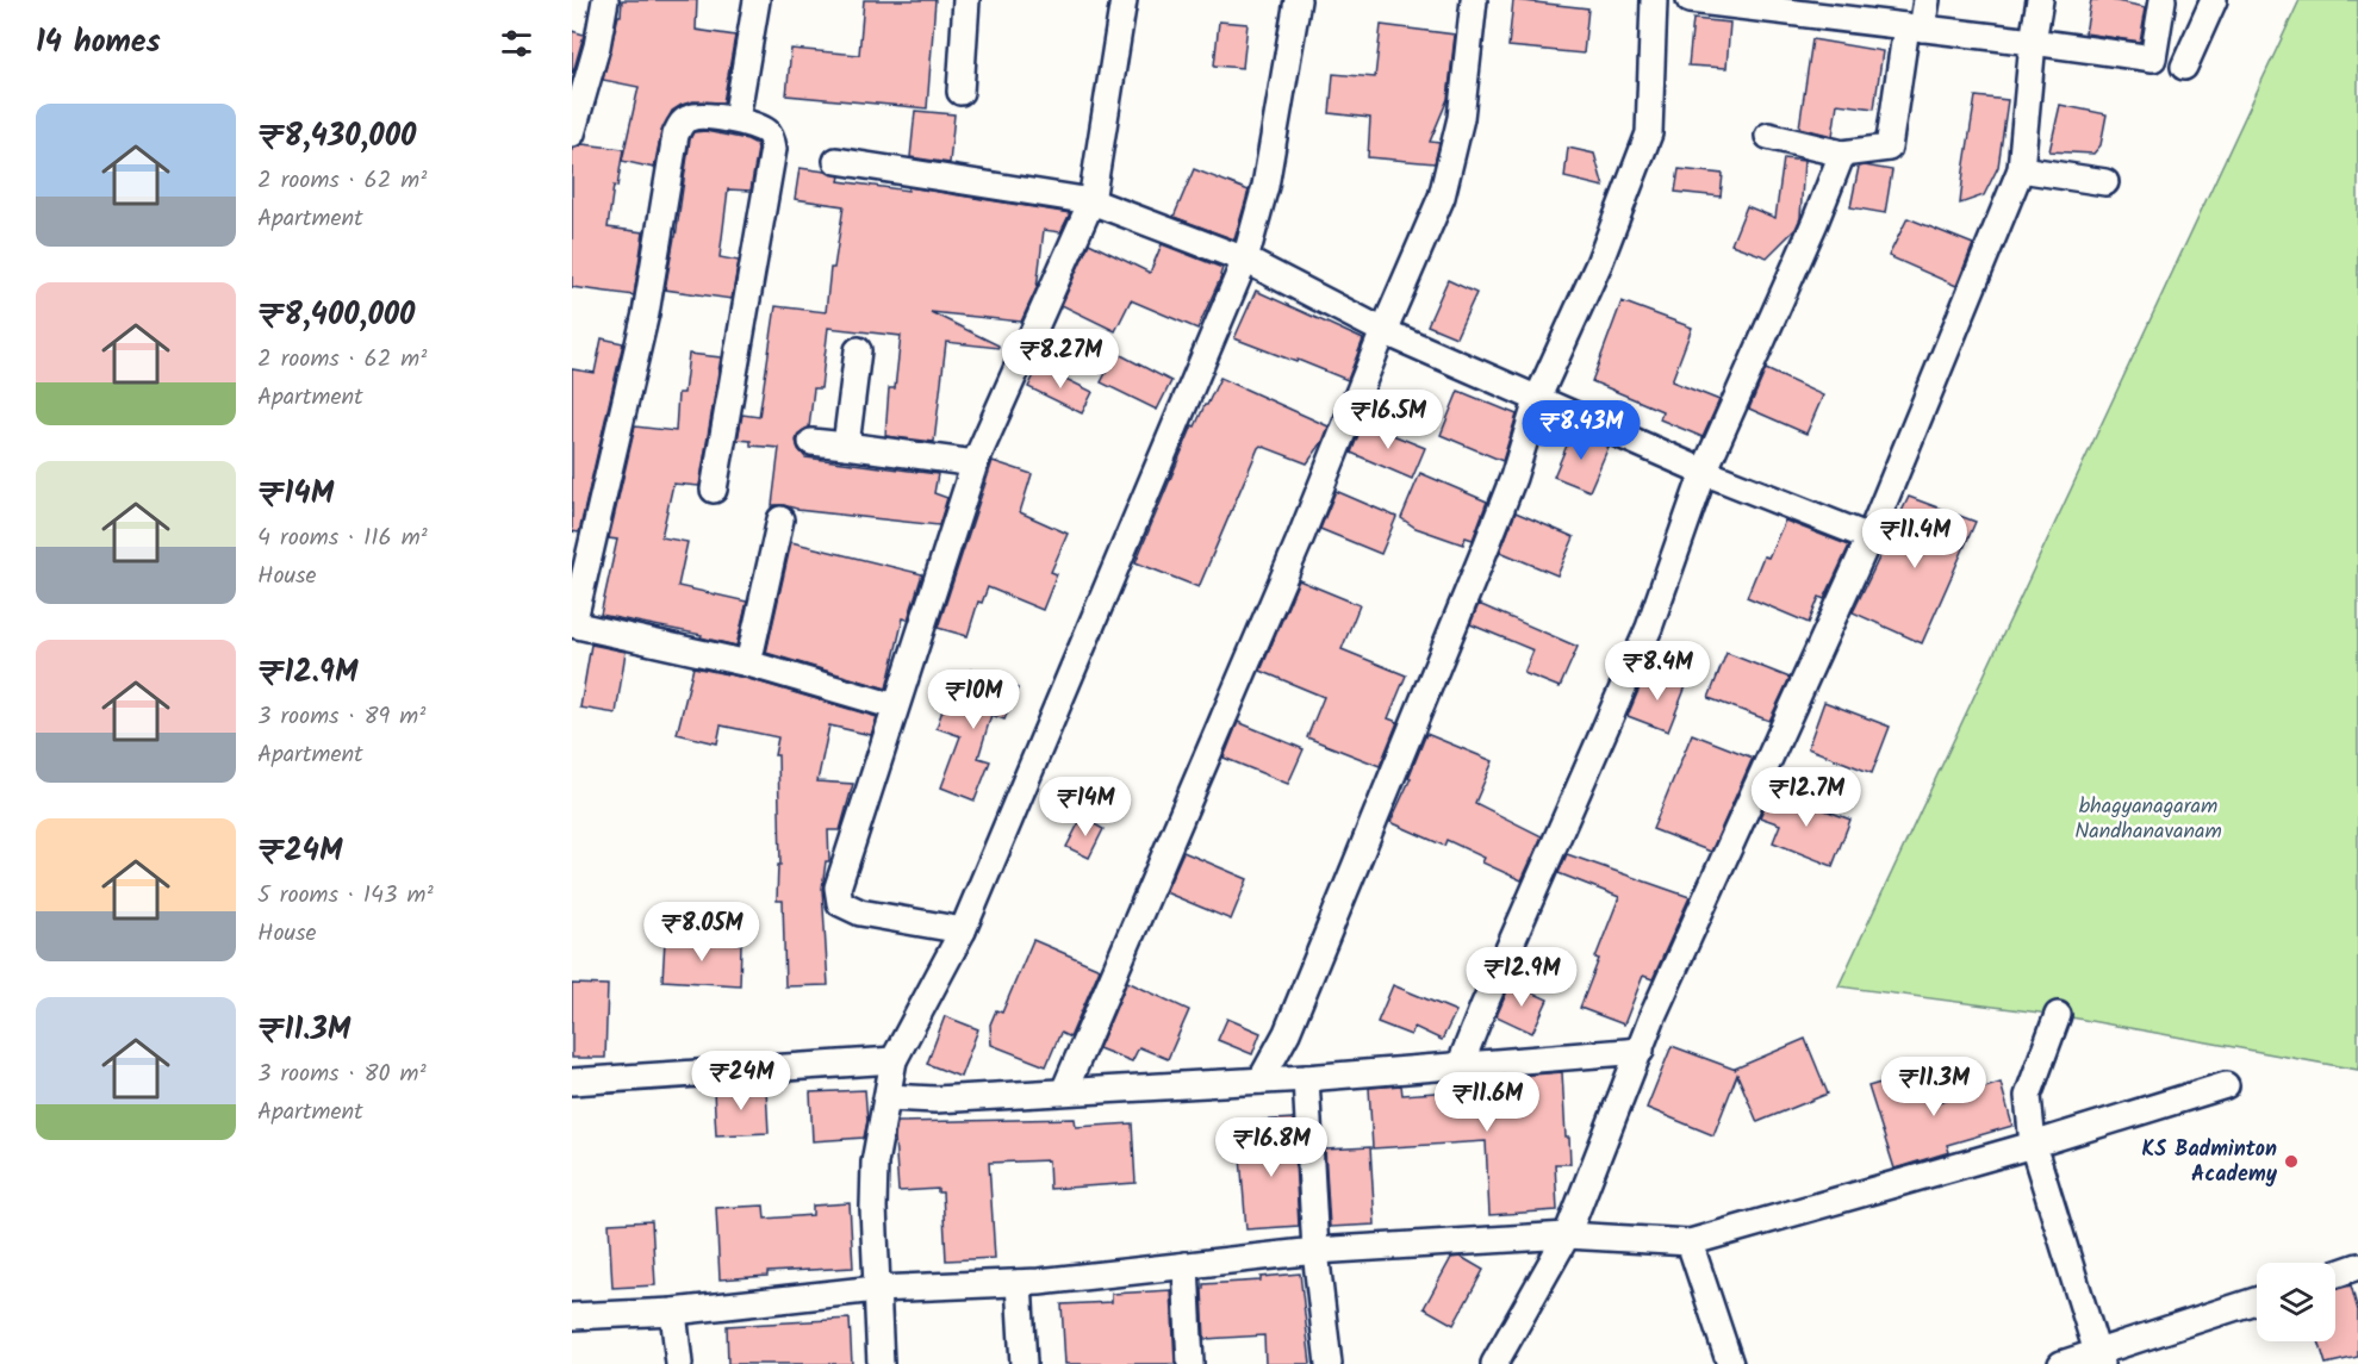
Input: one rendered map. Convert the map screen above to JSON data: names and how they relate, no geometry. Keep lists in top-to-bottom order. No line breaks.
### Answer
{"parks":["bhagyanagaram Nandhanavanam"],"places":["KS Badminton Academy"],"page":{"heading":"14 homes","list":[{"name":"₹8,430,000","note":"2 rooms · 62 m² · Apartment"},{"name":"₹8,400,000","note":"2 rooms · 62 m² · Apartment"},{"name":"₹14M","note":"4 rooms · 116 m² · House"},{"name":"₹12.9M","note":"3 rooms · 89 m² · Apartment"},{"name":"₹24M","note":"5 rooms · 143 m² · House"},{"name":"₹11.3M","note":"3 rooms · 80 m² · Apartment"}],"price":["₹8.27M","₹16.5M","₹8.43M","₹11.4M","₹8.4M","₹10M","₹12.7M","₹14M","₹8.05M","₹12.9M","₹24M","₹11.3M","₹11.6M","₹16.8M"]}}
